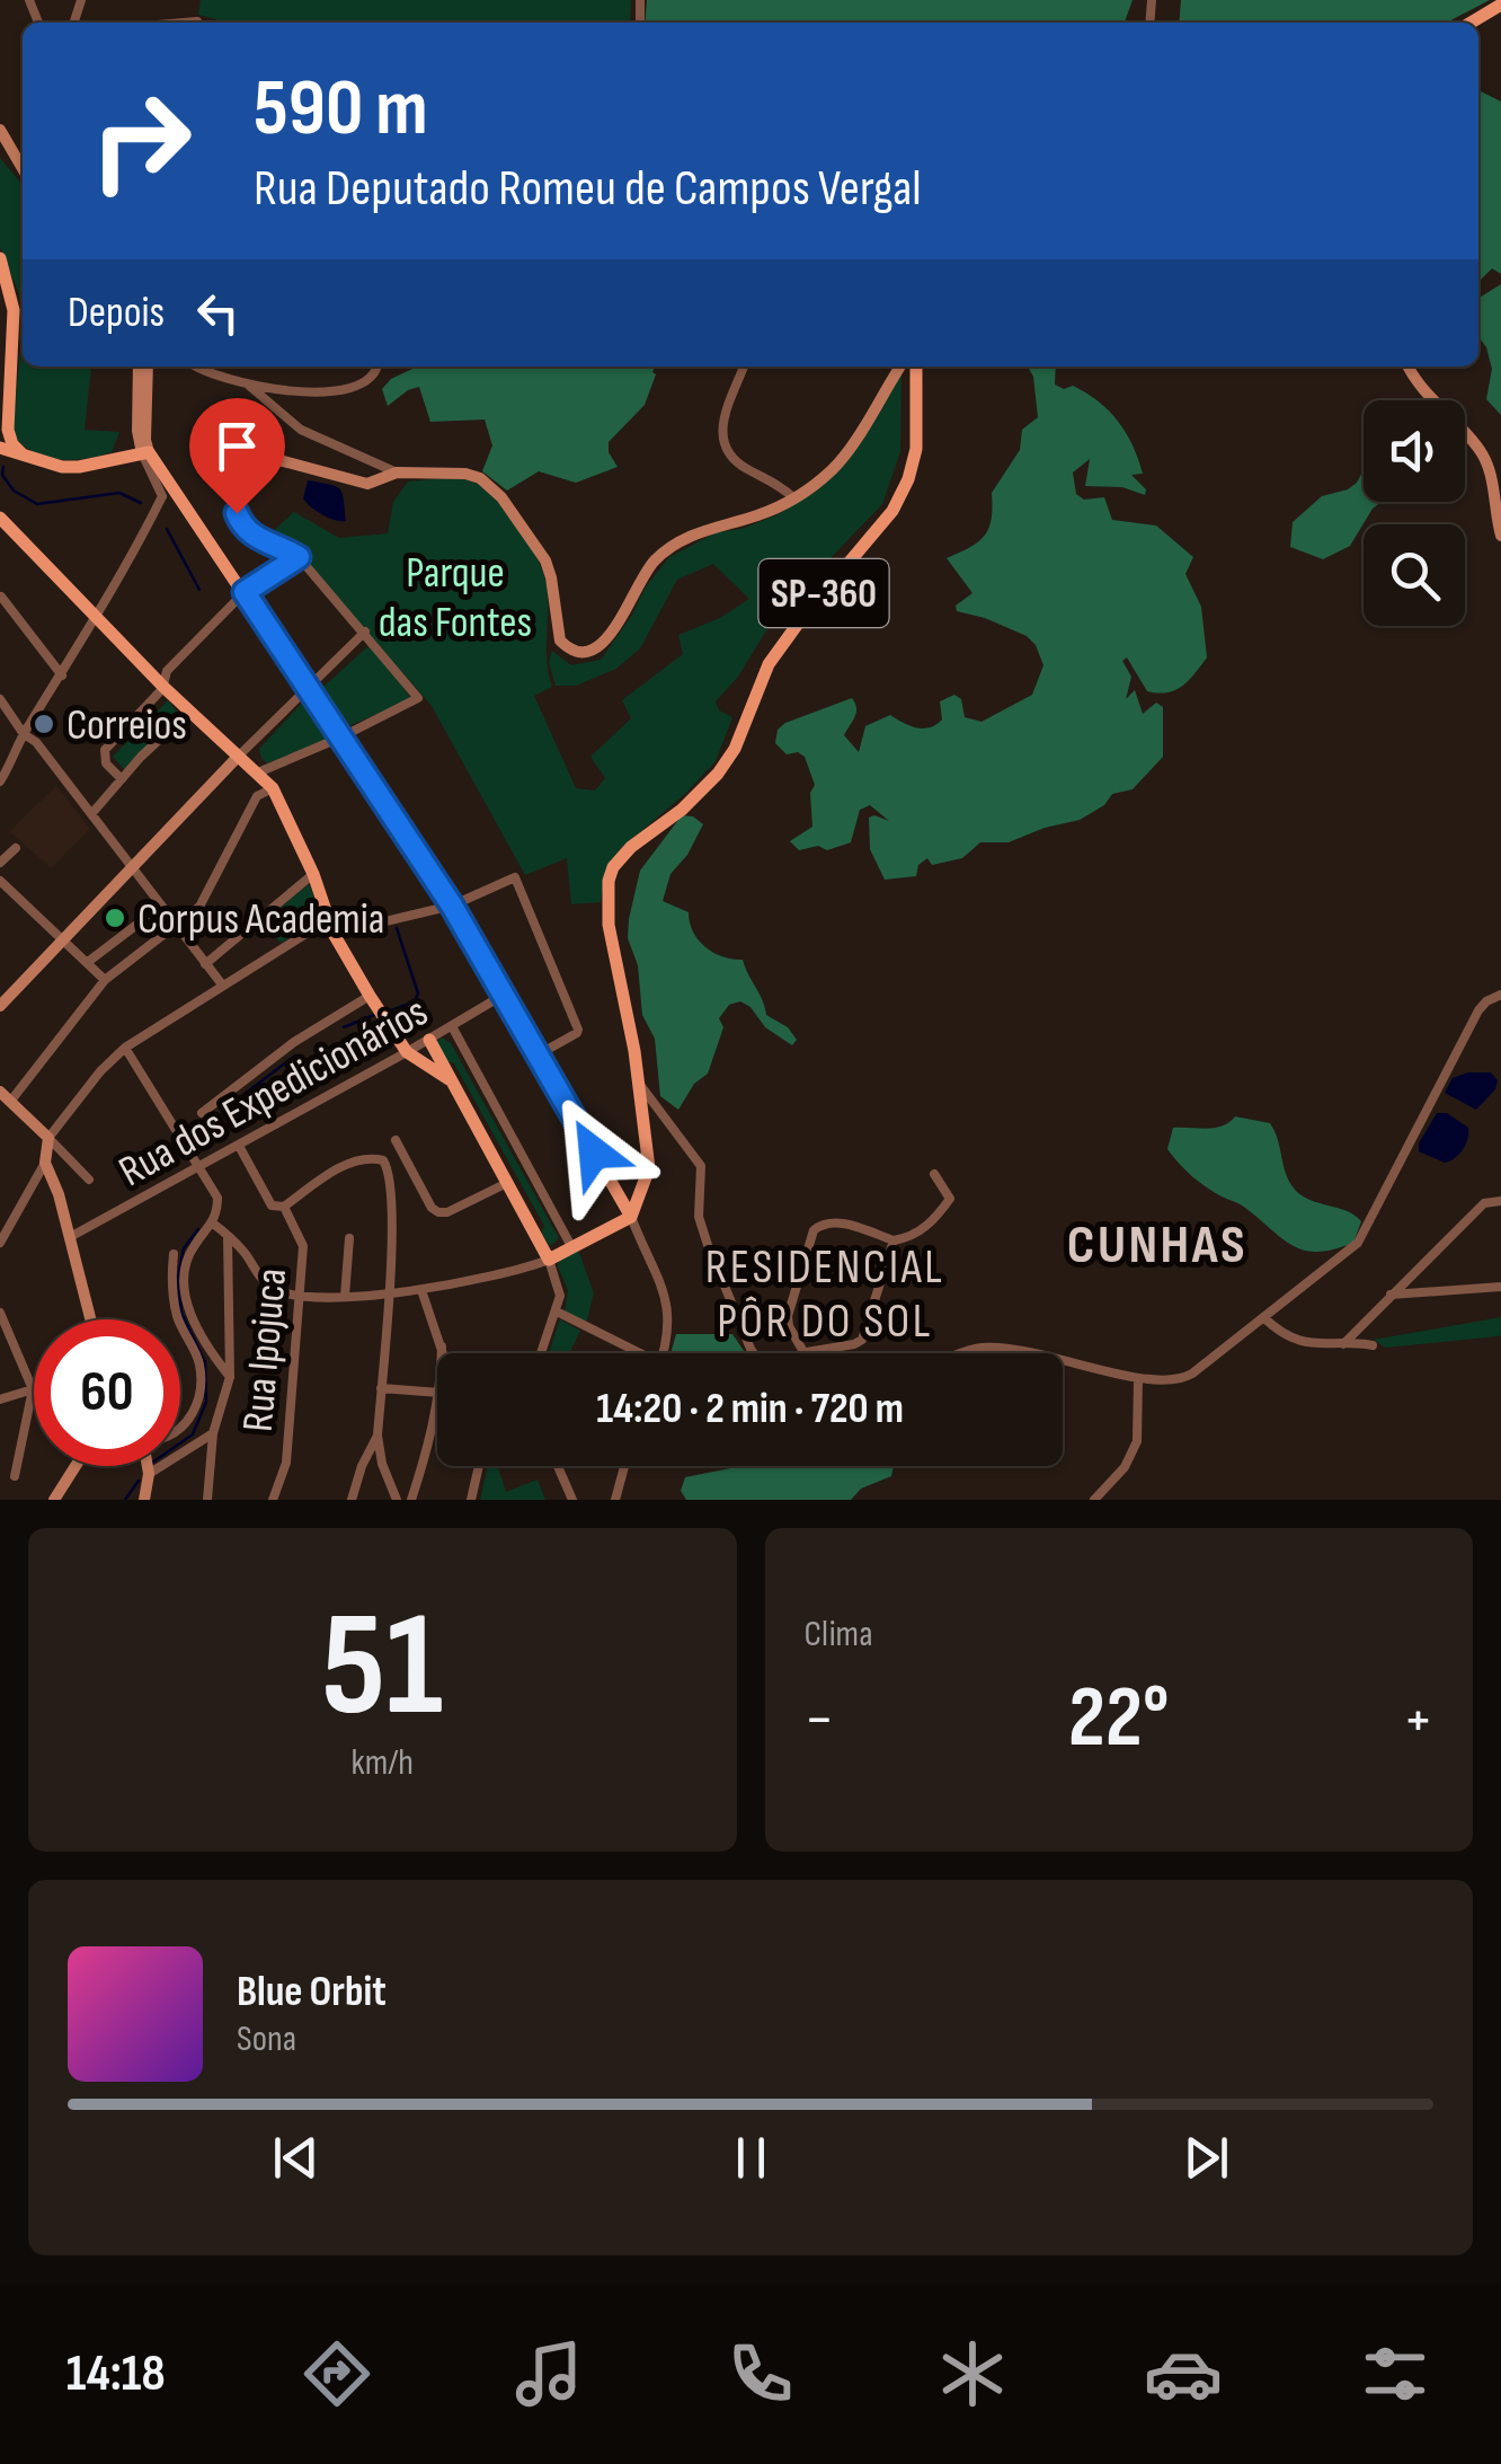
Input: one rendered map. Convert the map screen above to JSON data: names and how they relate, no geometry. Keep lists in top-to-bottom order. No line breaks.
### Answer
{"streets":{"main road":["SP-360"],"street":["Rua dos Expedicionários","Rua Ipojuca"]},"districts":["CUNHAS","RESIDENCIAL PÔR DO SOL"],"parks":["Parque das Fontes"],"places":["Correios","Corpus Academia"],"page":{"turn":["590 m","Rua Deputado Romeu de Campos Vergal"],"then":"Depois","limit":"60","trip":"14:20 · 2 min · 720 m","tile":[["51","km/h"],"Clima"],"heat":["−","22°","+"],"song":["Blue Orbit","Sona"],"tabs":"14:18"}}
